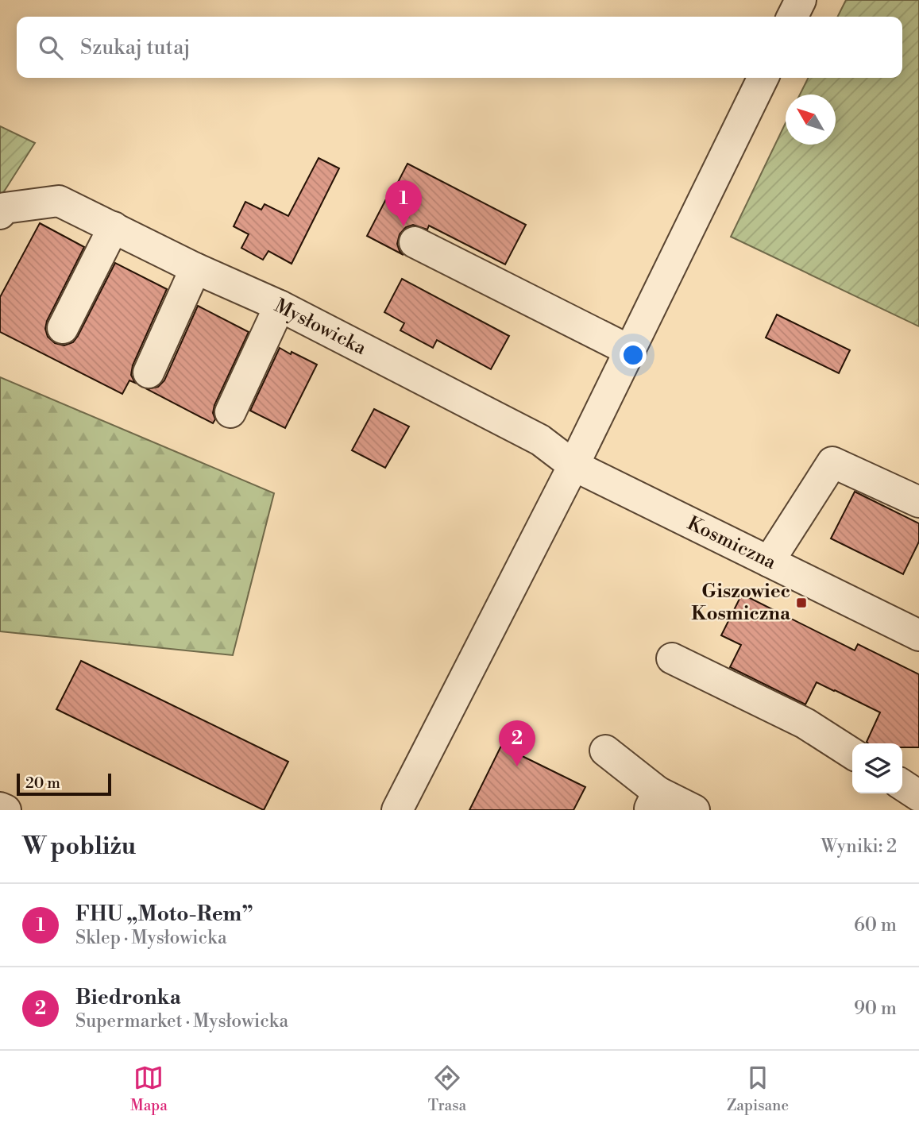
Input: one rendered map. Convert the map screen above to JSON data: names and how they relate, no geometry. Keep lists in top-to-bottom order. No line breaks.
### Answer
{"streets":{"street":["Mysłowicka","Kosmiczna"]},"crossings":[["Mysłowicka","Kosmiczna"]],"places":{"transit":["Giszowiec Kosmiczna"]},"scale_bar":"20 m","north":"top left","page":{"search":"Szukaj tutaj","pins":["1","2"],"scale":"20 m","heading":["W pobliżu","Wyniki: 2"],"list":[{"mark":"1","name":"FHU „Moto-Rem”","note":"Sklep · Mysłowicka","value":"60 m"},{"mark":"2","name":"Biedronka","note":"Supermarket · Mysłowicka","value":"90 m"}],"nav":["Mapa","Trasa","Zapisane"]}}
